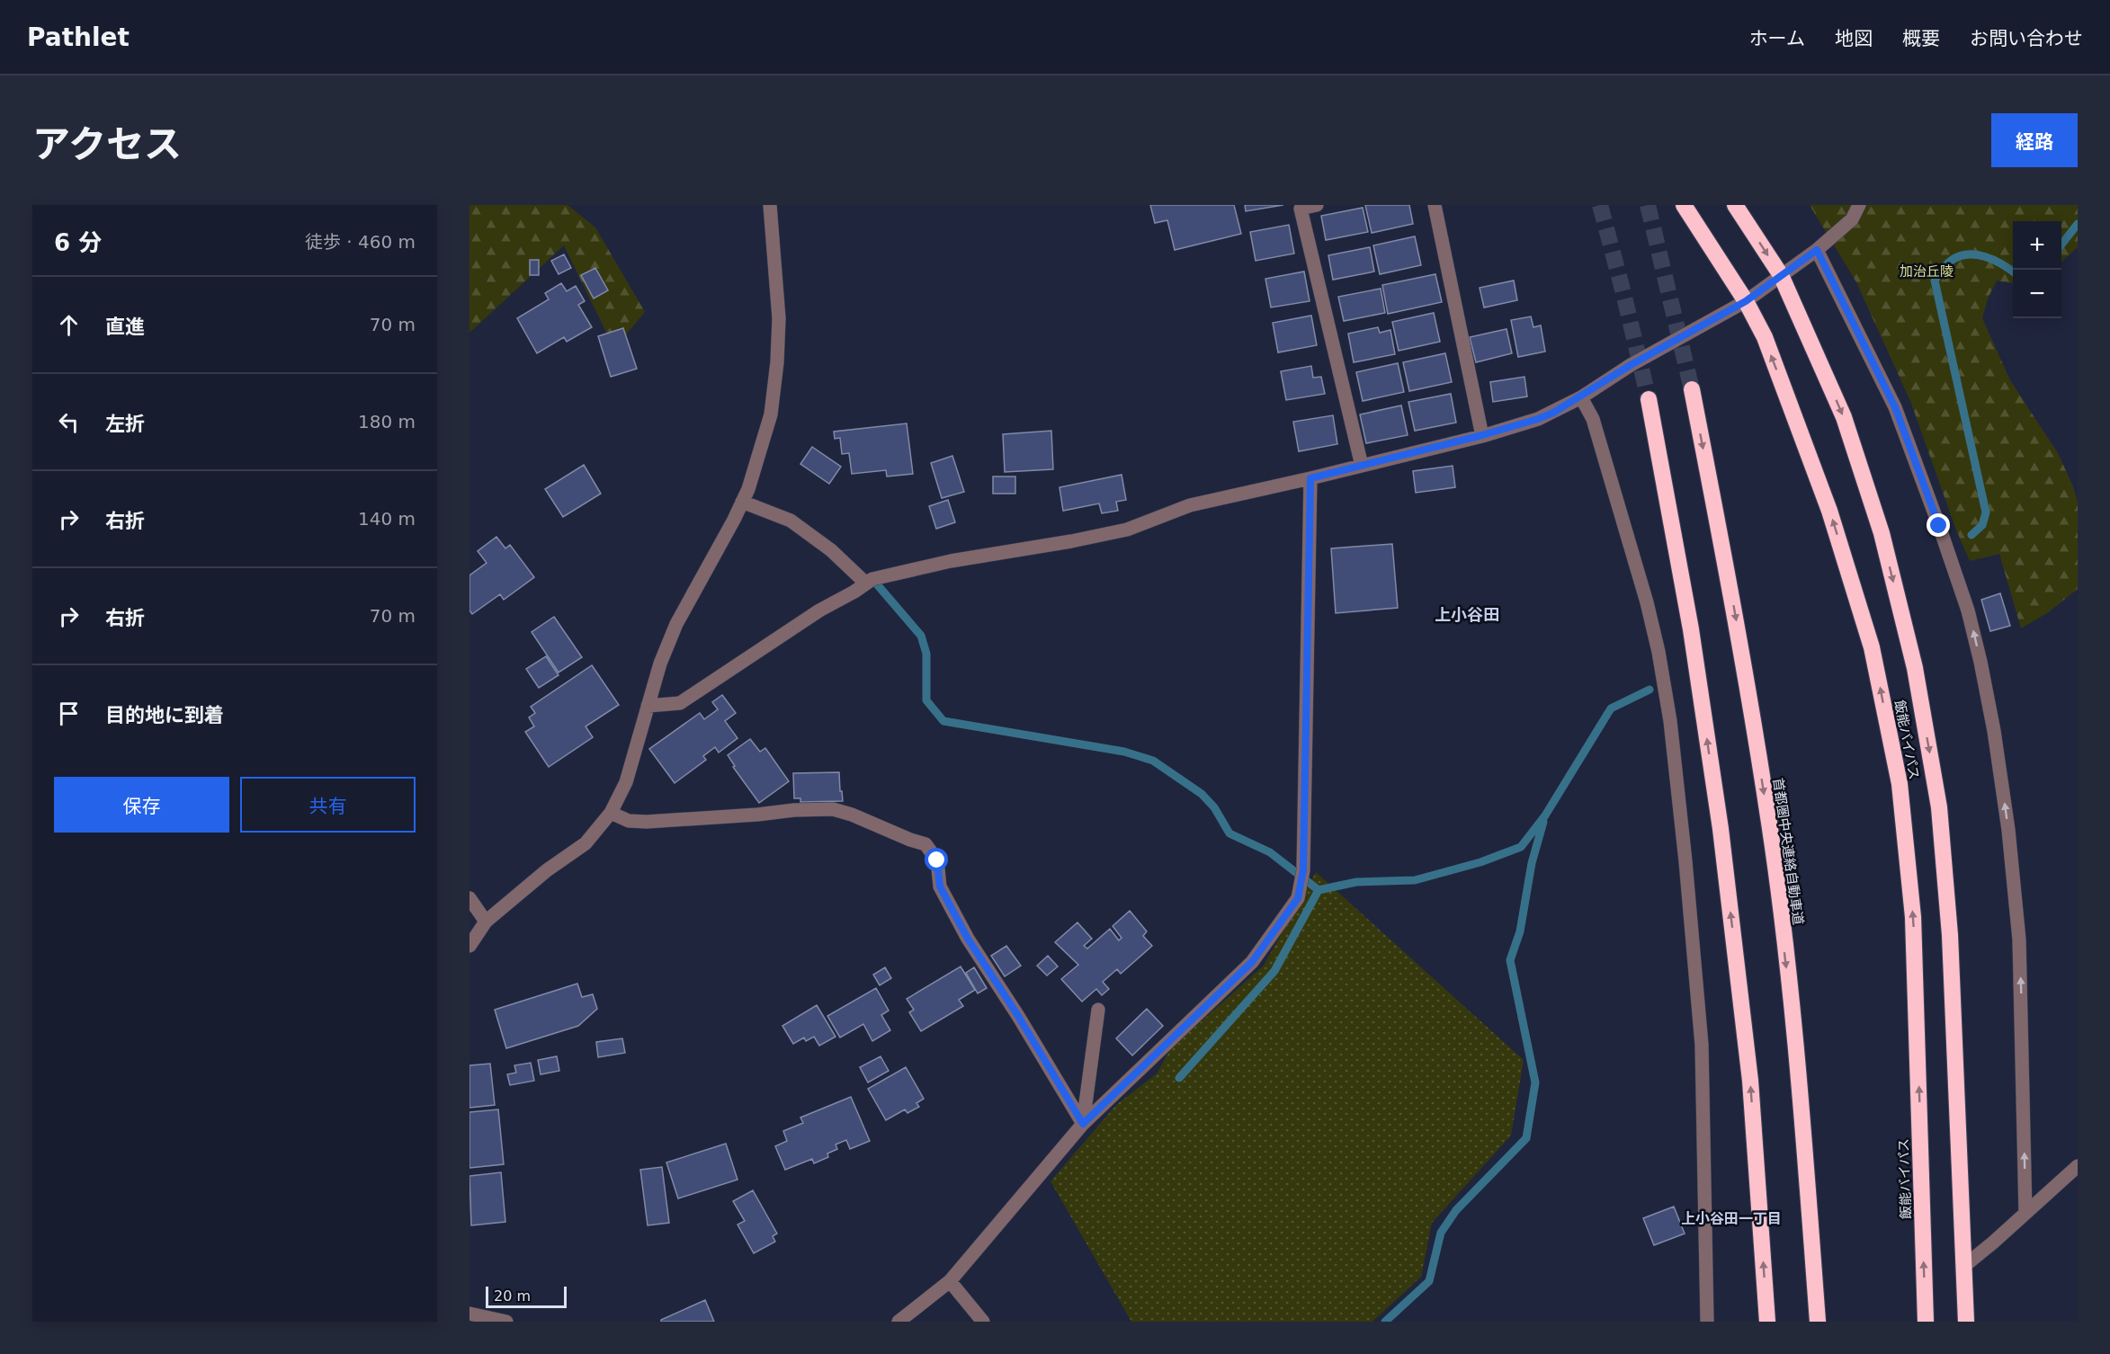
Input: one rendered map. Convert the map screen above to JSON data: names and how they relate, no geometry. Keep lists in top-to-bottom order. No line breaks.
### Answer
{"streets":{"highway":["飯能バイパス","首都圏中央連絡自動車道"]},"districts":["上小谷田","上小谷田一丁目"],"parks":["加治丘陵"],"scale_bar":"20 m","page":{"header":"Pathlet","nav":["ホーム","地図","概要","お問い合わせ"],"title":"アクセス","buttons":["経路",["保存","共有"]],"heading":["6 分","徒歩 · 460 m"],"map_buttons":["+","−"],"list":[["直進","70 m"],["左折","180 m"],["右折","140 m"],["右折","70 m"],"目的地に到着"],"scale":"20 m"}}
